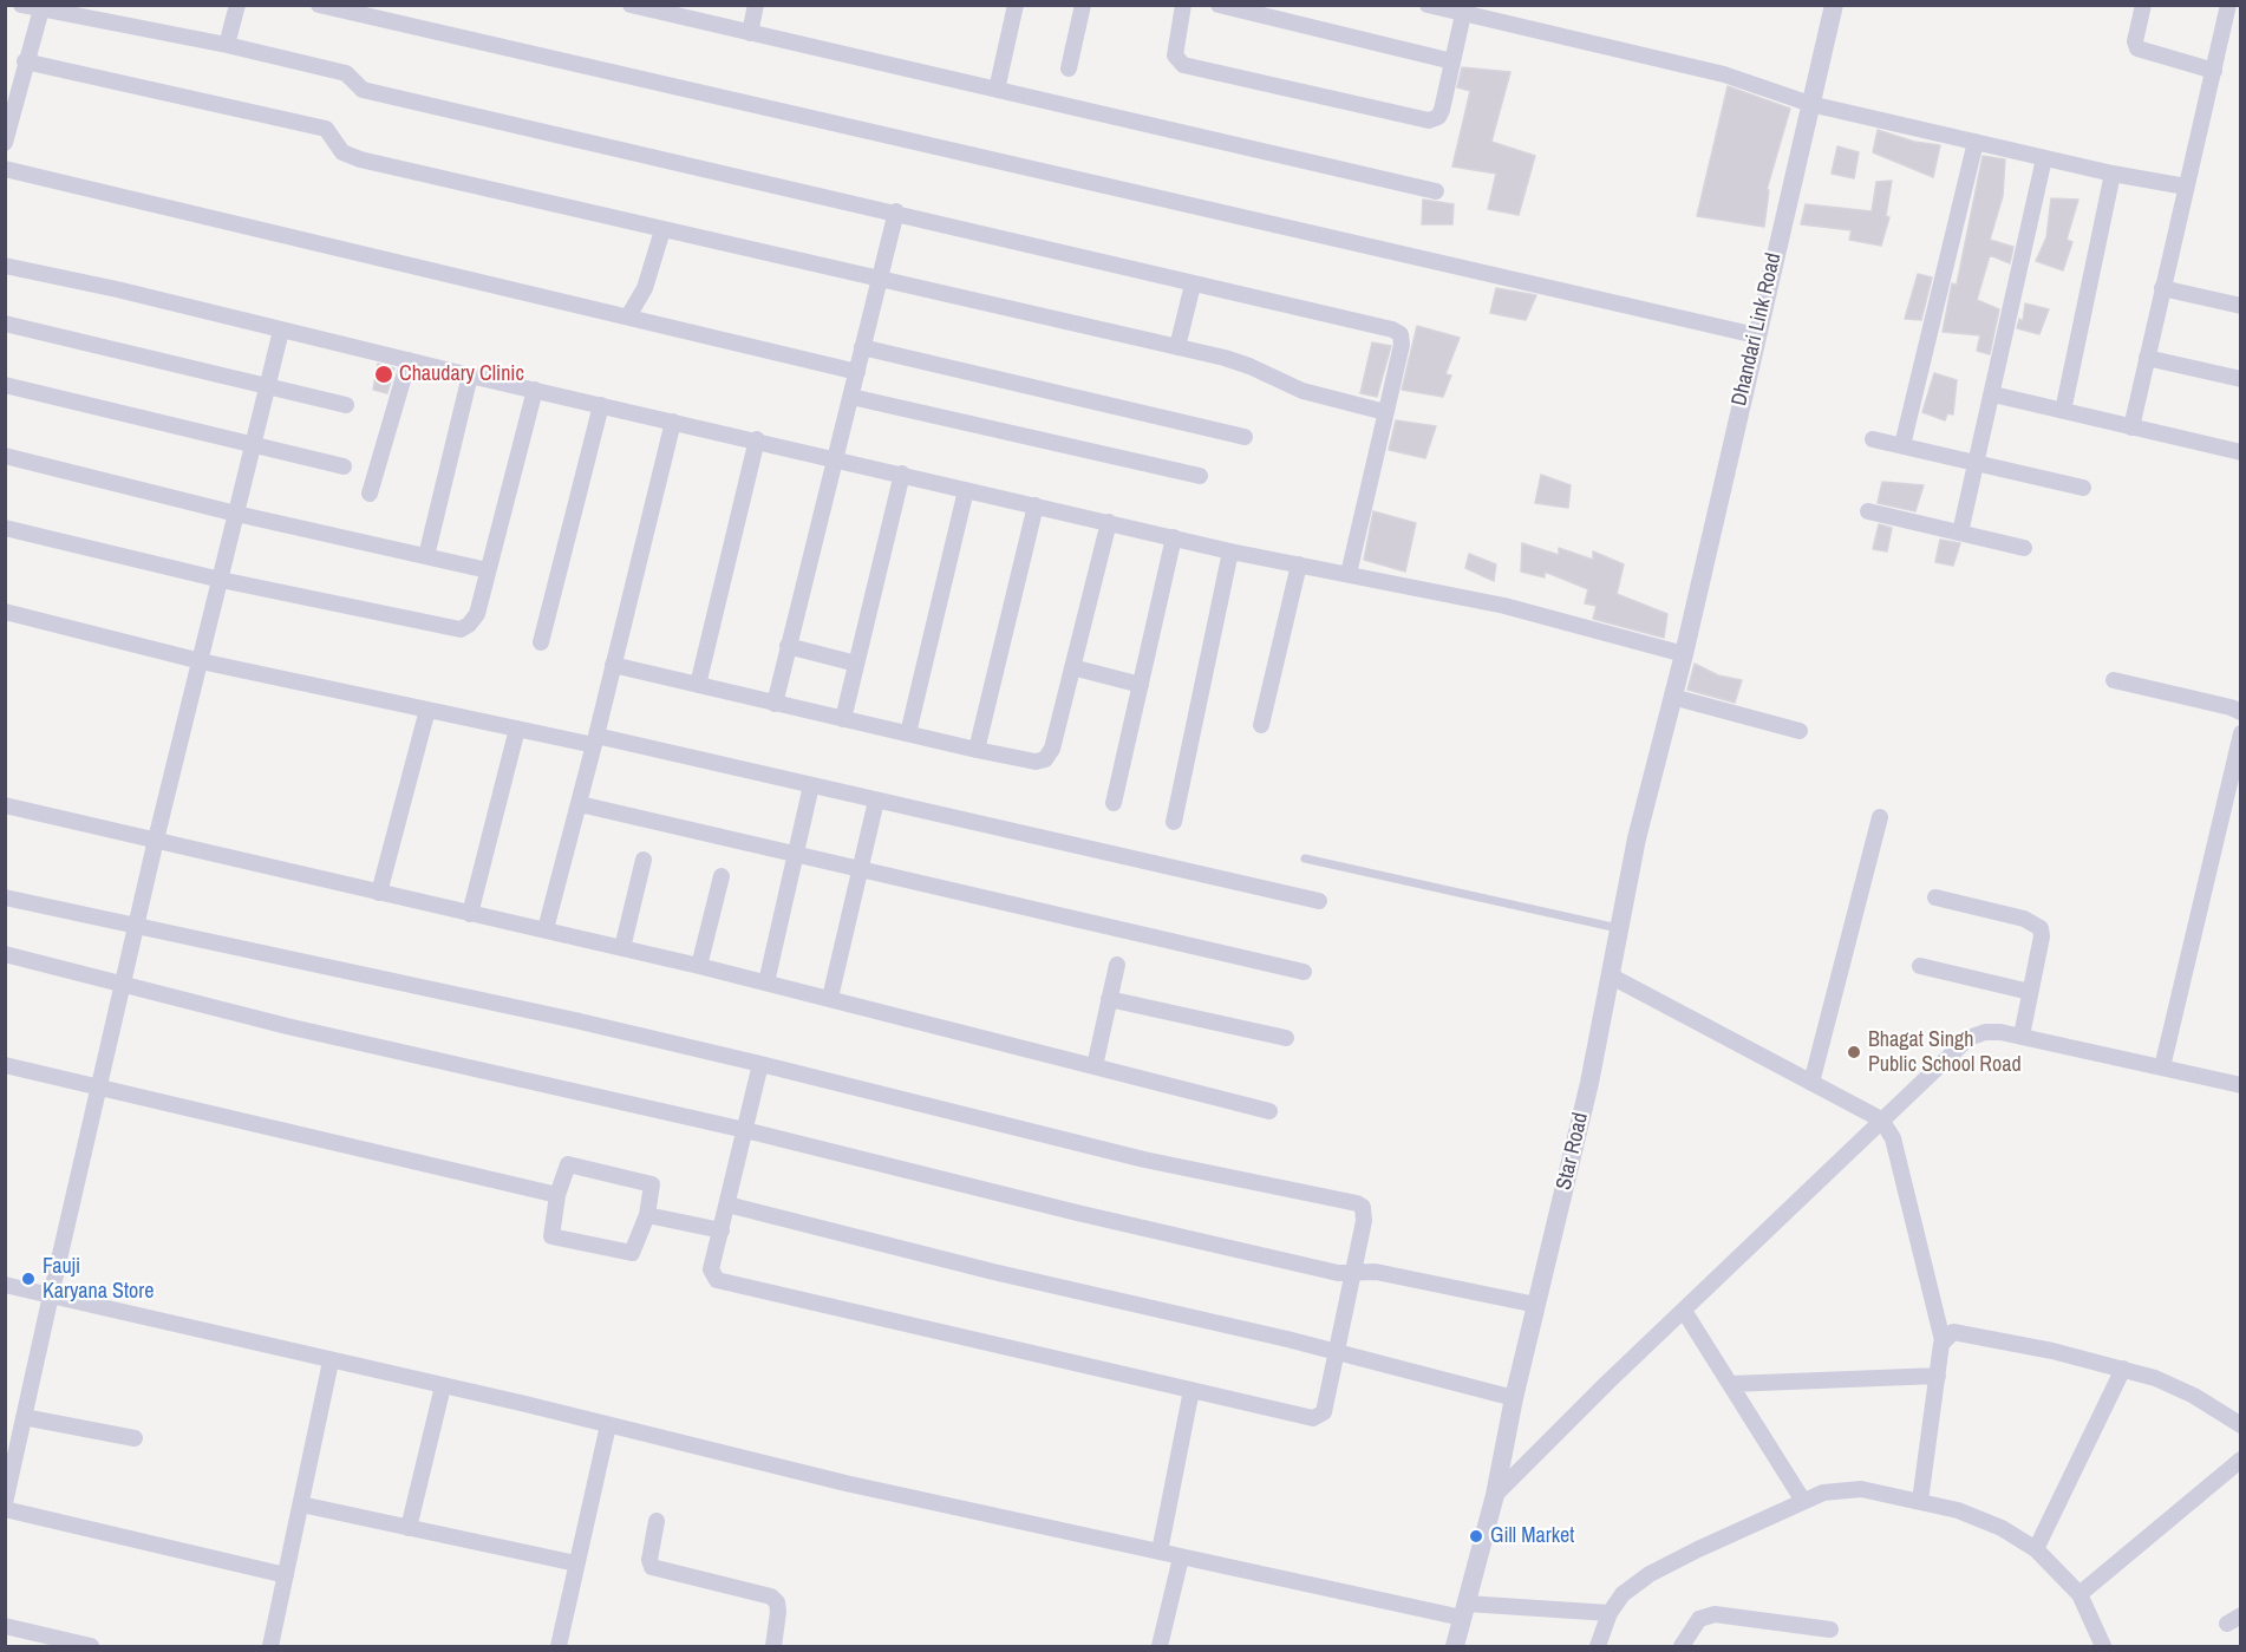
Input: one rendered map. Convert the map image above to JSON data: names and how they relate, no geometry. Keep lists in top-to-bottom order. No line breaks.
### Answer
{"streets":{"street":["Dhandari Link Road","Star Road"]},"crossings":[["Dhandari Link Road","Star Road"]],"places":["Chaudary Clinic","Bhagat Singh Public School Road","Fauji Karyana Store","Gill Market"]}
